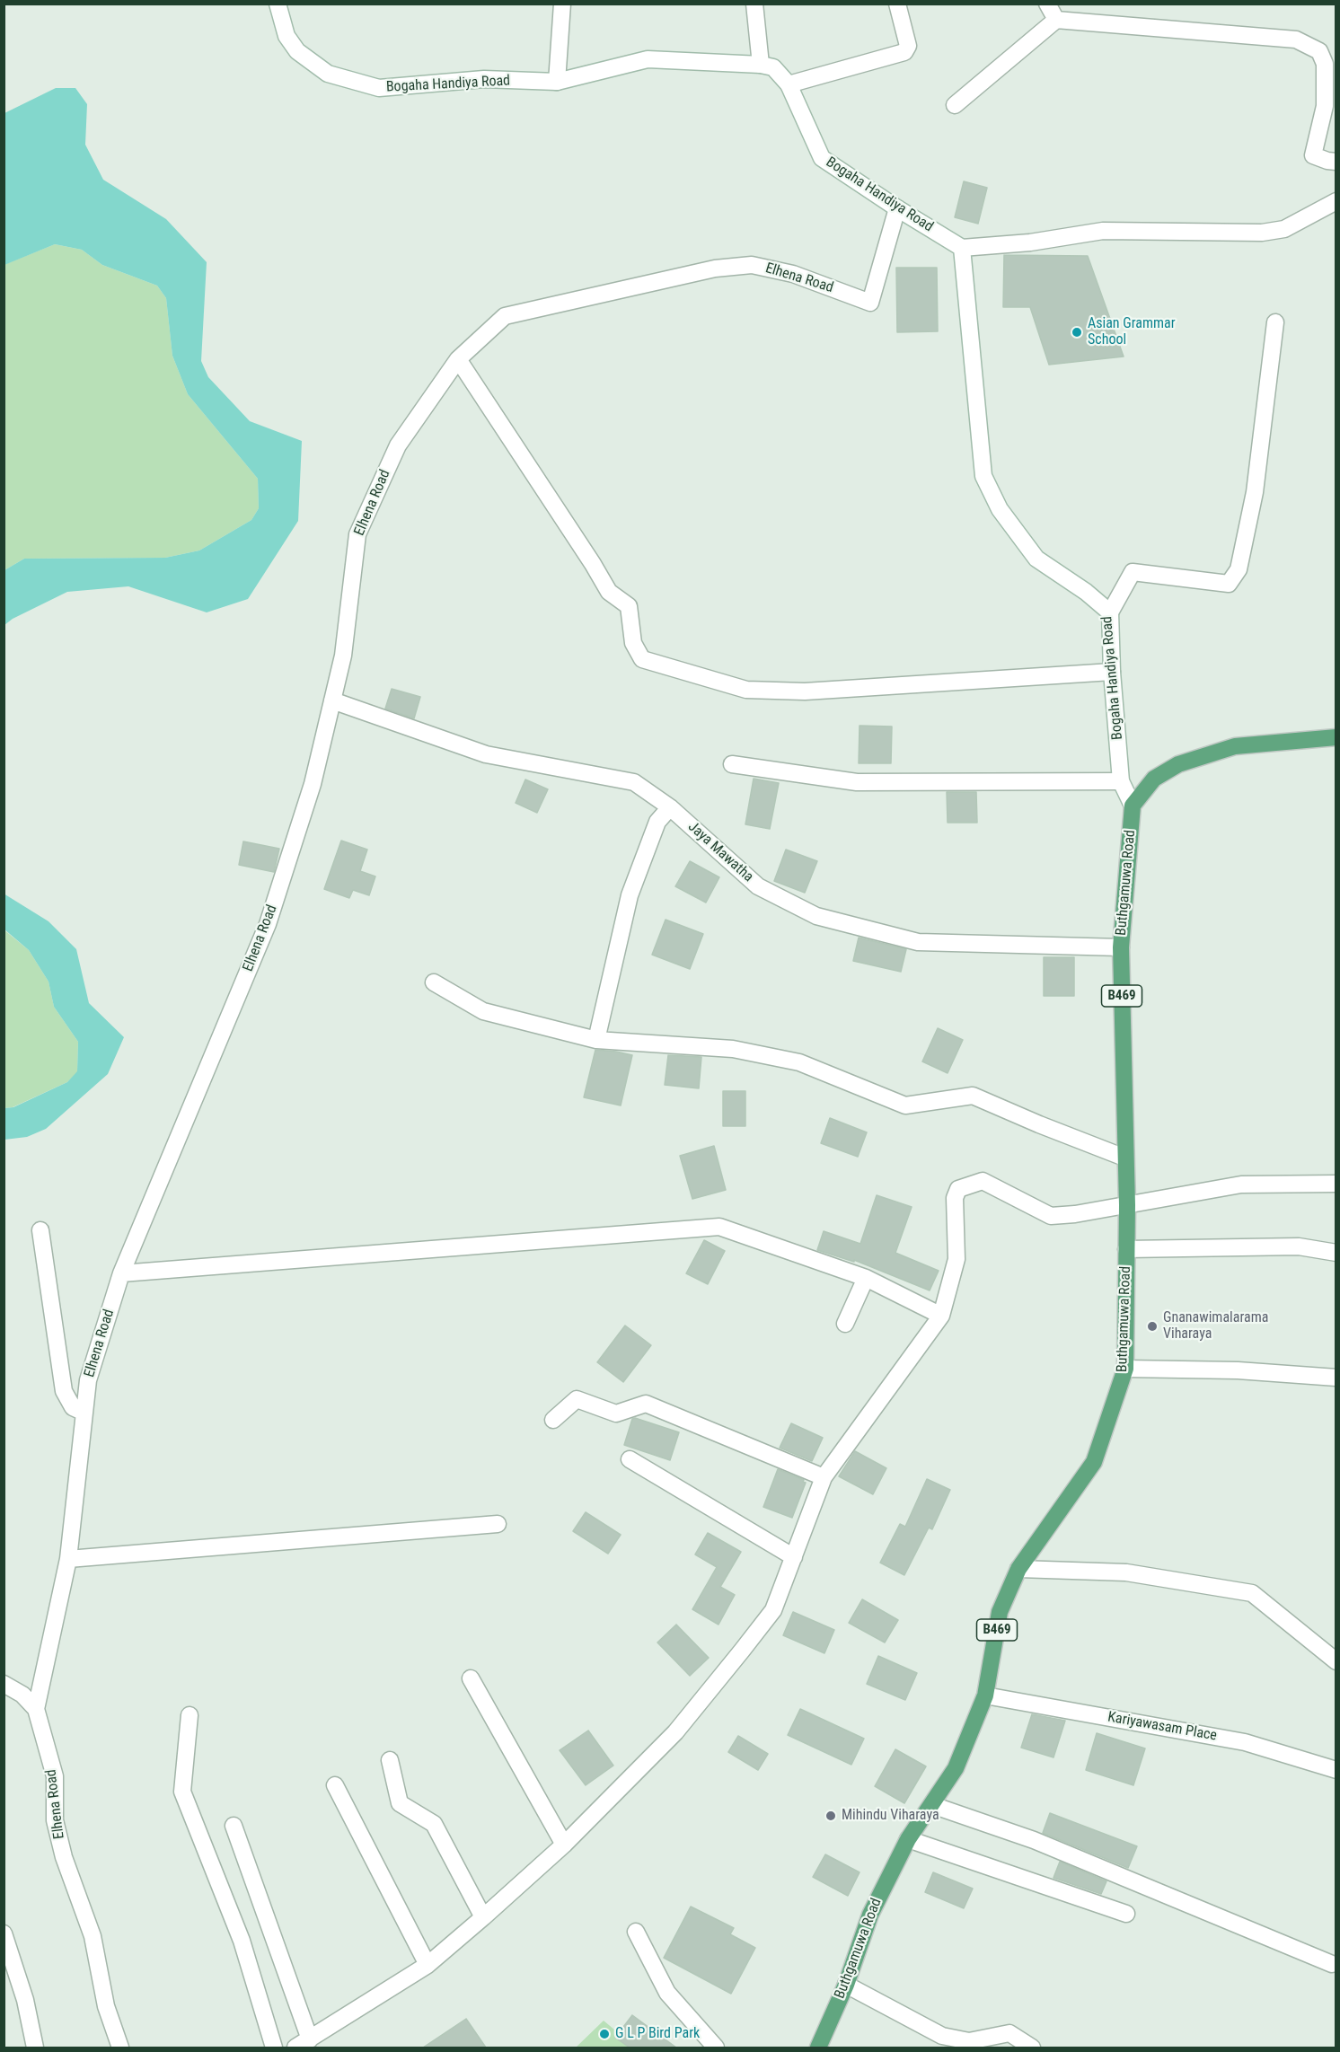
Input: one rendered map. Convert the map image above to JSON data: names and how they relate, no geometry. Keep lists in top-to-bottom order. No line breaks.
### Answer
{"streets":{"main road":["Buthgamuwa Road","B469"],"street":["Bogaha Handiya Road","Elhena Road","Jaya Mawatha","Kariyawasam Place"]},"crossings":[["Bogaha Handiya Road","Elhena Road"],["Bogaha Handiya Road","Buthgamuwa Road"],["Elhena Road","Jaya Mawatha"],["Jaya Mawatha","Buthgamuwa Road"],["Buthgamuwa Road","Kariyawasam Place"]],"places":["Asian Grammar School","Gnanawimalarama Viharaya","Mihindu Viharaya","G L P Bird Park"]}
